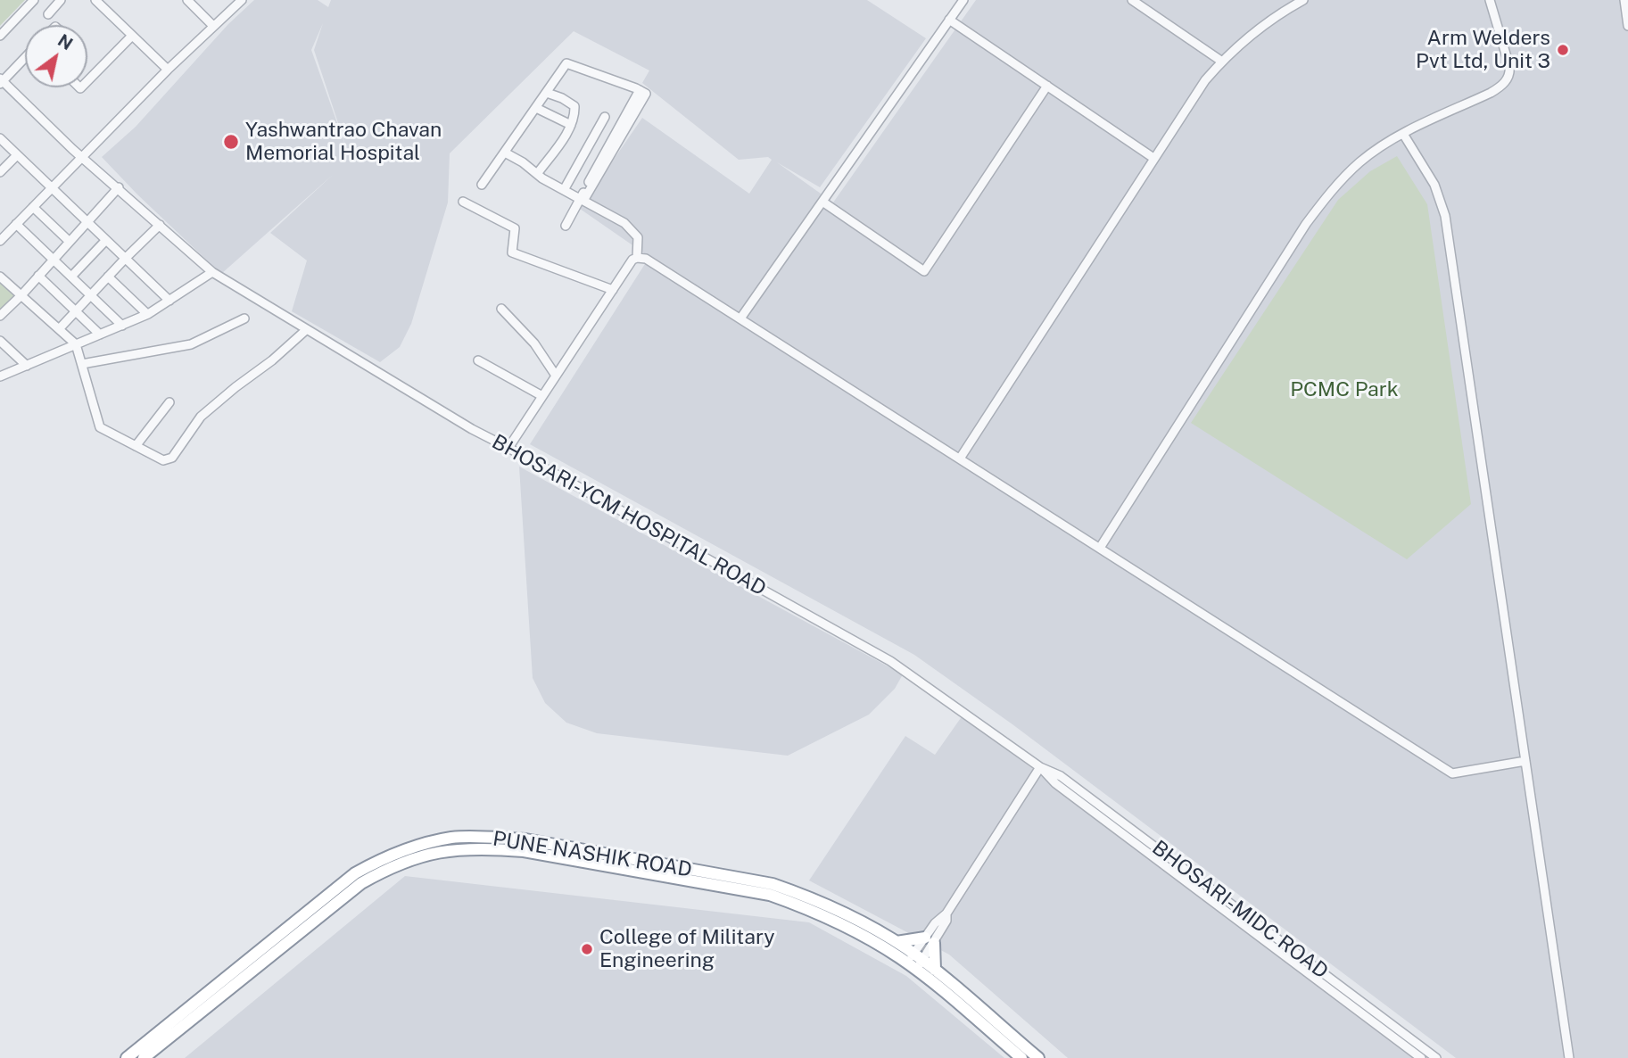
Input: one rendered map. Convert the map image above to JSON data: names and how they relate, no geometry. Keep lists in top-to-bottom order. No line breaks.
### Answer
{"streets":{"highway":["PUNE NASHIK ROAD"],"street":["BHOSARI-YCM HOSPITAL ROAD","BHOSARI-MIDC ROAD"]},"crossings":[["BHOSARI-YCM HOSPITAL ROAD","BHOSARI-MIDC ROAD"]],"parks":["PCMC Park"],"places":["Arm Welders Pvt Ltd, Unit 3","Yashwantrao Chavan Memorial Hospital","College of Military Engineering"],"north":"top right"}
